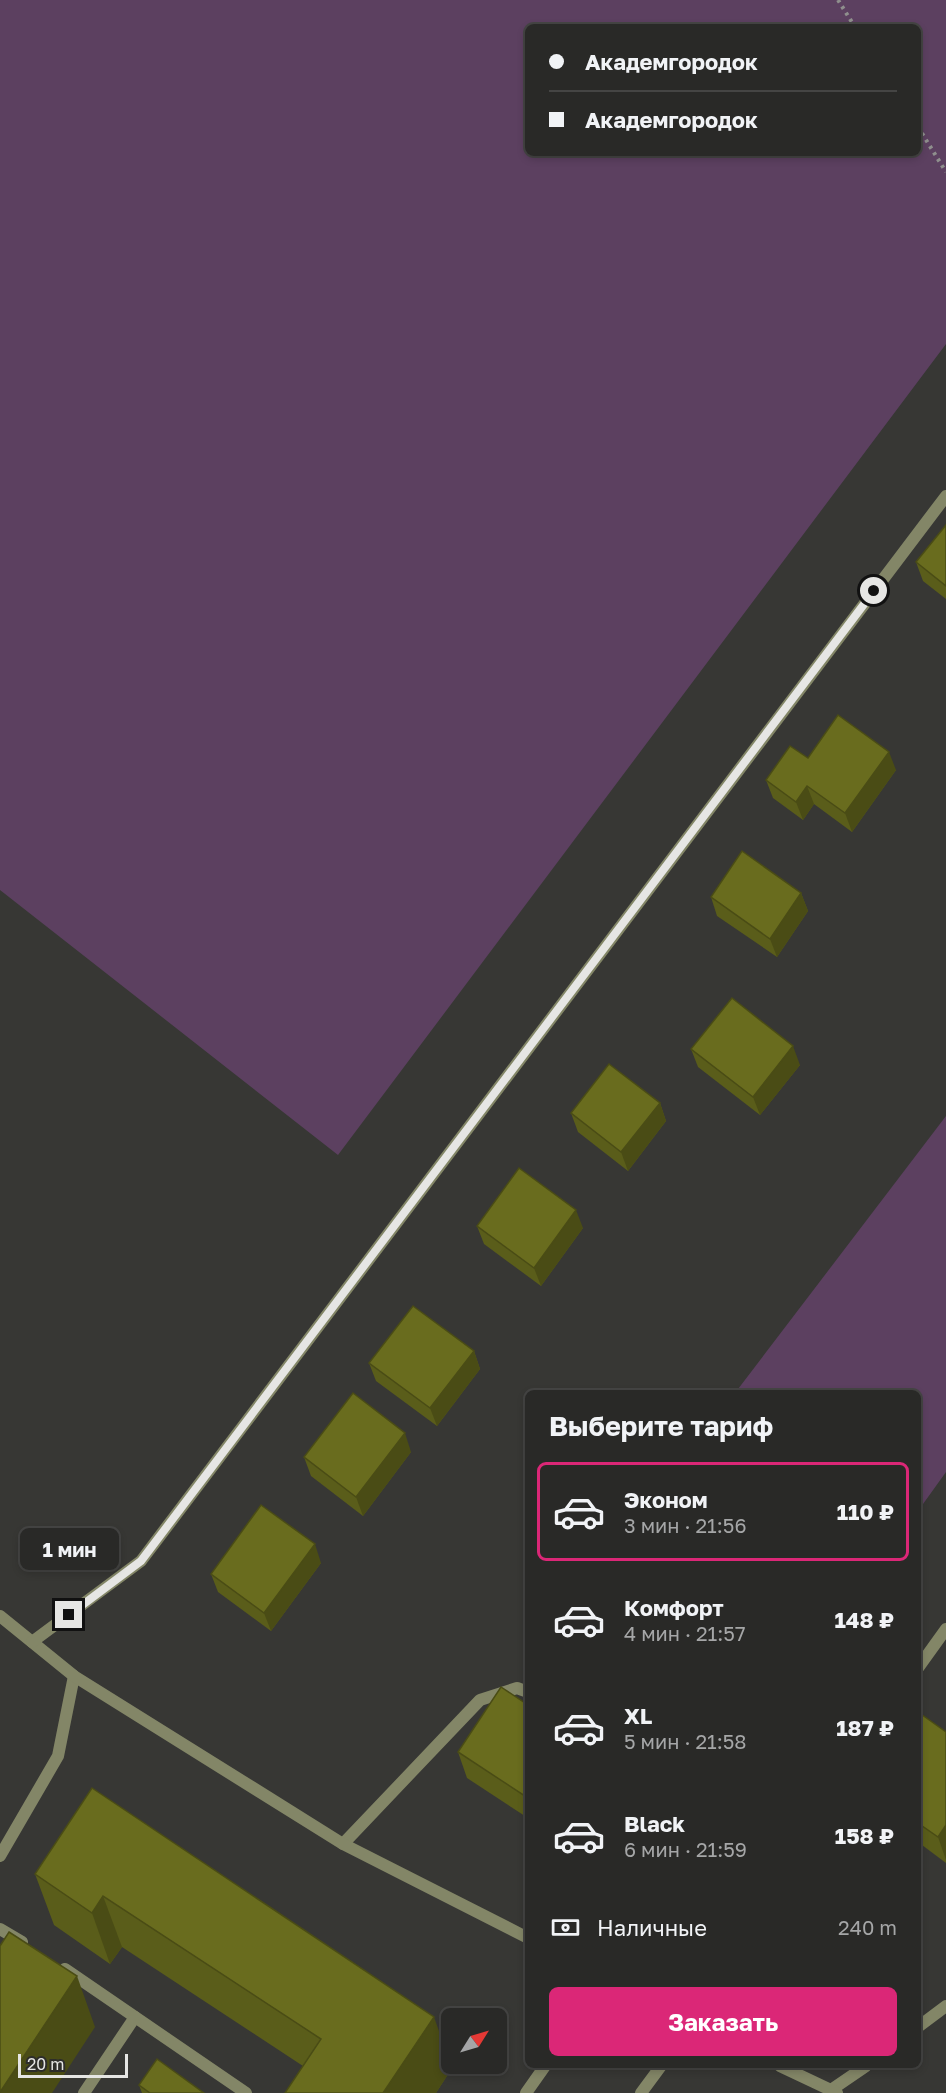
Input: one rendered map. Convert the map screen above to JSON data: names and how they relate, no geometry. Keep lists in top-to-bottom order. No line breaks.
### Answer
{"scale_bar":"20 m","north":"top right","page":{"banner":["Академгородок","Академгородок"],"heading":"Выберите тариф","list":[{"name":"Эконом","note":"3 мин · 21:56","value":"110 ₽"},{"name":"Комфорт","note":"4 мин · 21:57","value":"148 ₽"},{"name":"XL","note":"5 мин · 21:58","value":"187 ₽"},{"name":"Black","note":"6 мин · 21:59","value":"158 ₽"}],"bubble":"1 мин","pay":["Наличные","240 m"],"buttons":"Заказать","scale":"20 m"}}
